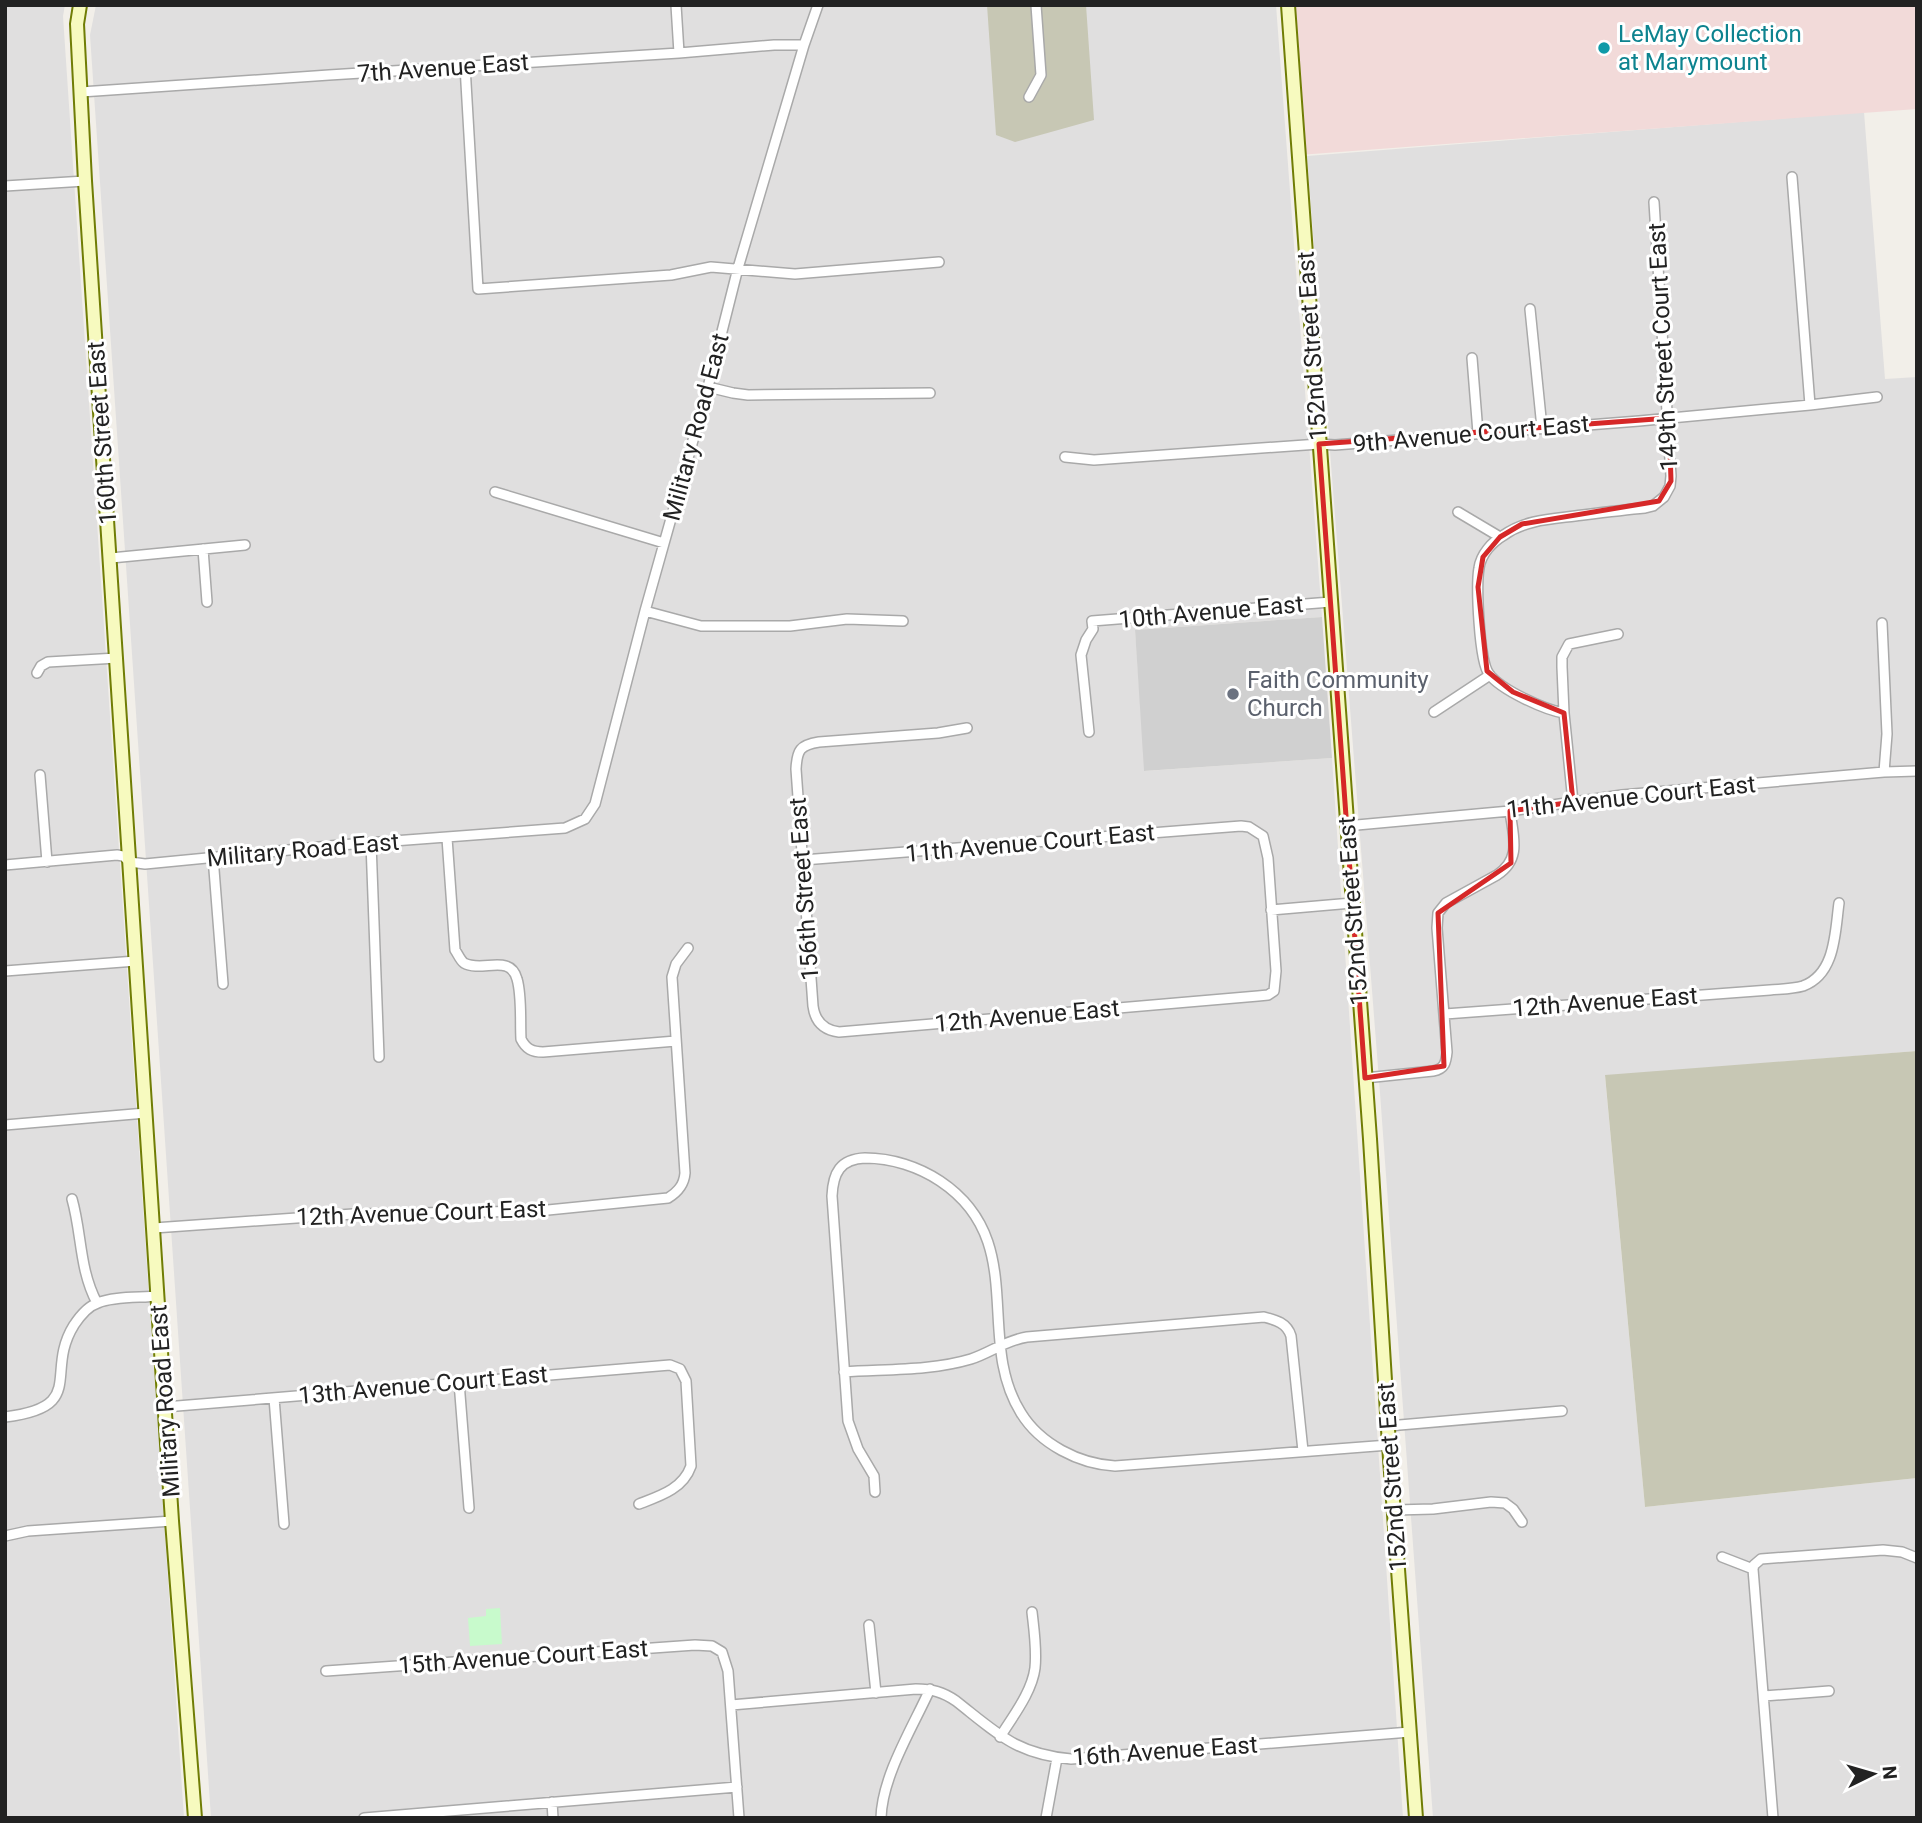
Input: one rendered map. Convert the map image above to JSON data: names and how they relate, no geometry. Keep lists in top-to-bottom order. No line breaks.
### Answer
{"streets":{"street":["7th Avenue East","152nd Street East","149th Street Court East","Military Road East","160th Street East","9th Avenue Court East","10th Avenue East","11th Avenue Court East","156th Street East","12th Avenue East","12th Avenue Court East","13th Avenue Court East","15th Avenue Court East","16th Avenue East"]},"crossings":[["7th Avenue East","Military Road East"],["7th Avenue East","160th Street East"],["152nd Street East","9th Avenue Court East"],["152nd Street East","10th Avenue East"],["152nd Street East","11th Avenue Court East"],["152nd Street East","16th Avenue East"],["149th Street Court East","9th Avenue Court East"],["Military Road East","160th Street East"],["Military Road East","12th Avenue Court East"],["Military Road East","13th Avenue Court East"],["11th Avenue Court East","156th Street East"],["11th Avenue Court East","12th Avenue East"],["156th Street East","12th Avenue East"]],"places":["LeMay Collection at Marymount","Faith Community Church"],"north":"right"}
